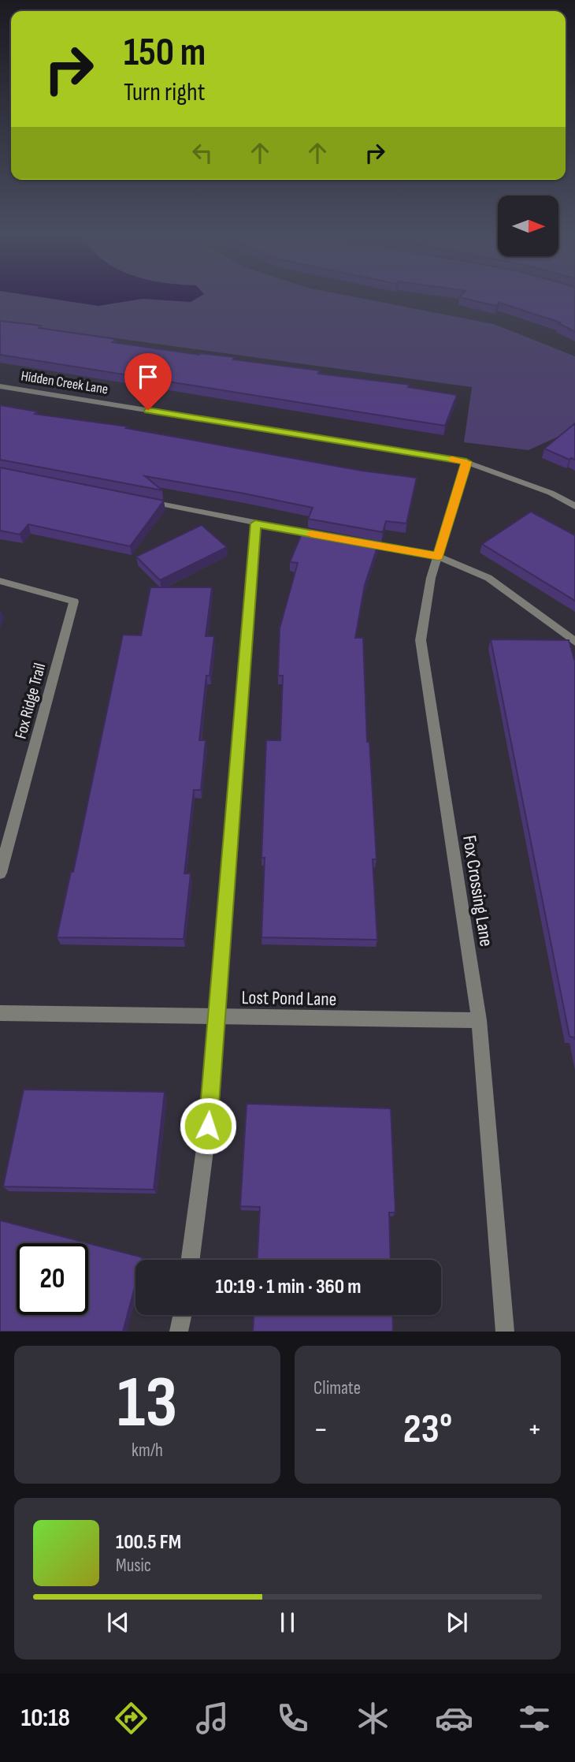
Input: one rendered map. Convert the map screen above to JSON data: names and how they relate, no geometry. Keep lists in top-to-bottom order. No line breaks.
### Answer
{"streets":{"street":["Hidden Creek Lane","Fox Ridge Trail","Fox Crossing Lane","Lost Pond Lane"]},"crossings":[["Hidden Creek Lane","Fox Crossing Lane"],["Fox Crossing Lane","Lost Pond Lane"]],"north":"right","page":{"turn":["150 m","Turn right"],"limit":"20","trip":"10:19 · 1 min · 360 m","tile":[["13","km/h"],"Climate"],"heat":["−","23°","+"],"song":["100.5 FM","Music"],"tabs":"10:18"}}
